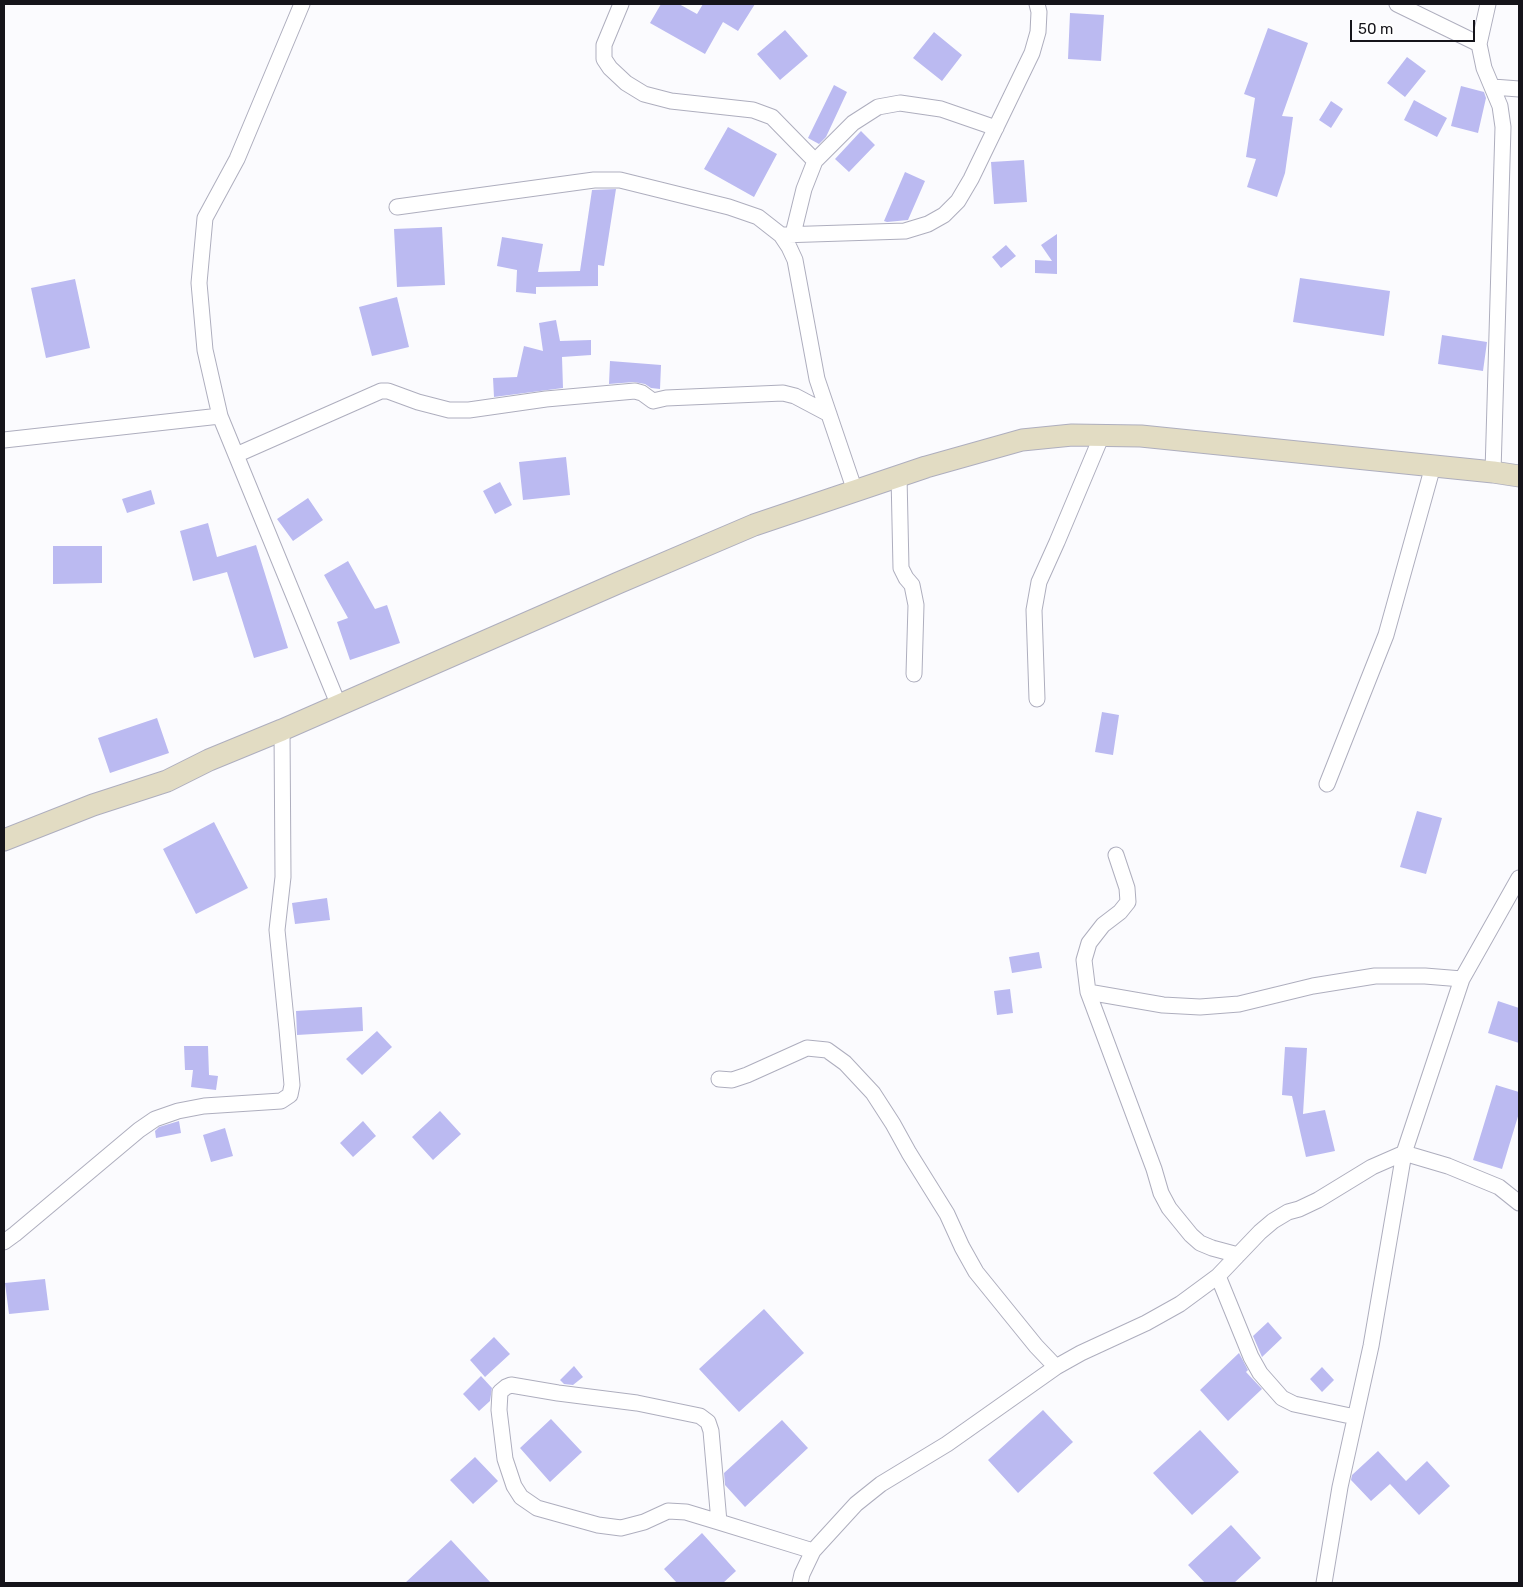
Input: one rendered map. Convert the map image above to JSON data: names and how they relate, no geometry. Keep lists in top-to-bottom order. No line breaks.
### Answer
{"scale_bar":"50 m"}
